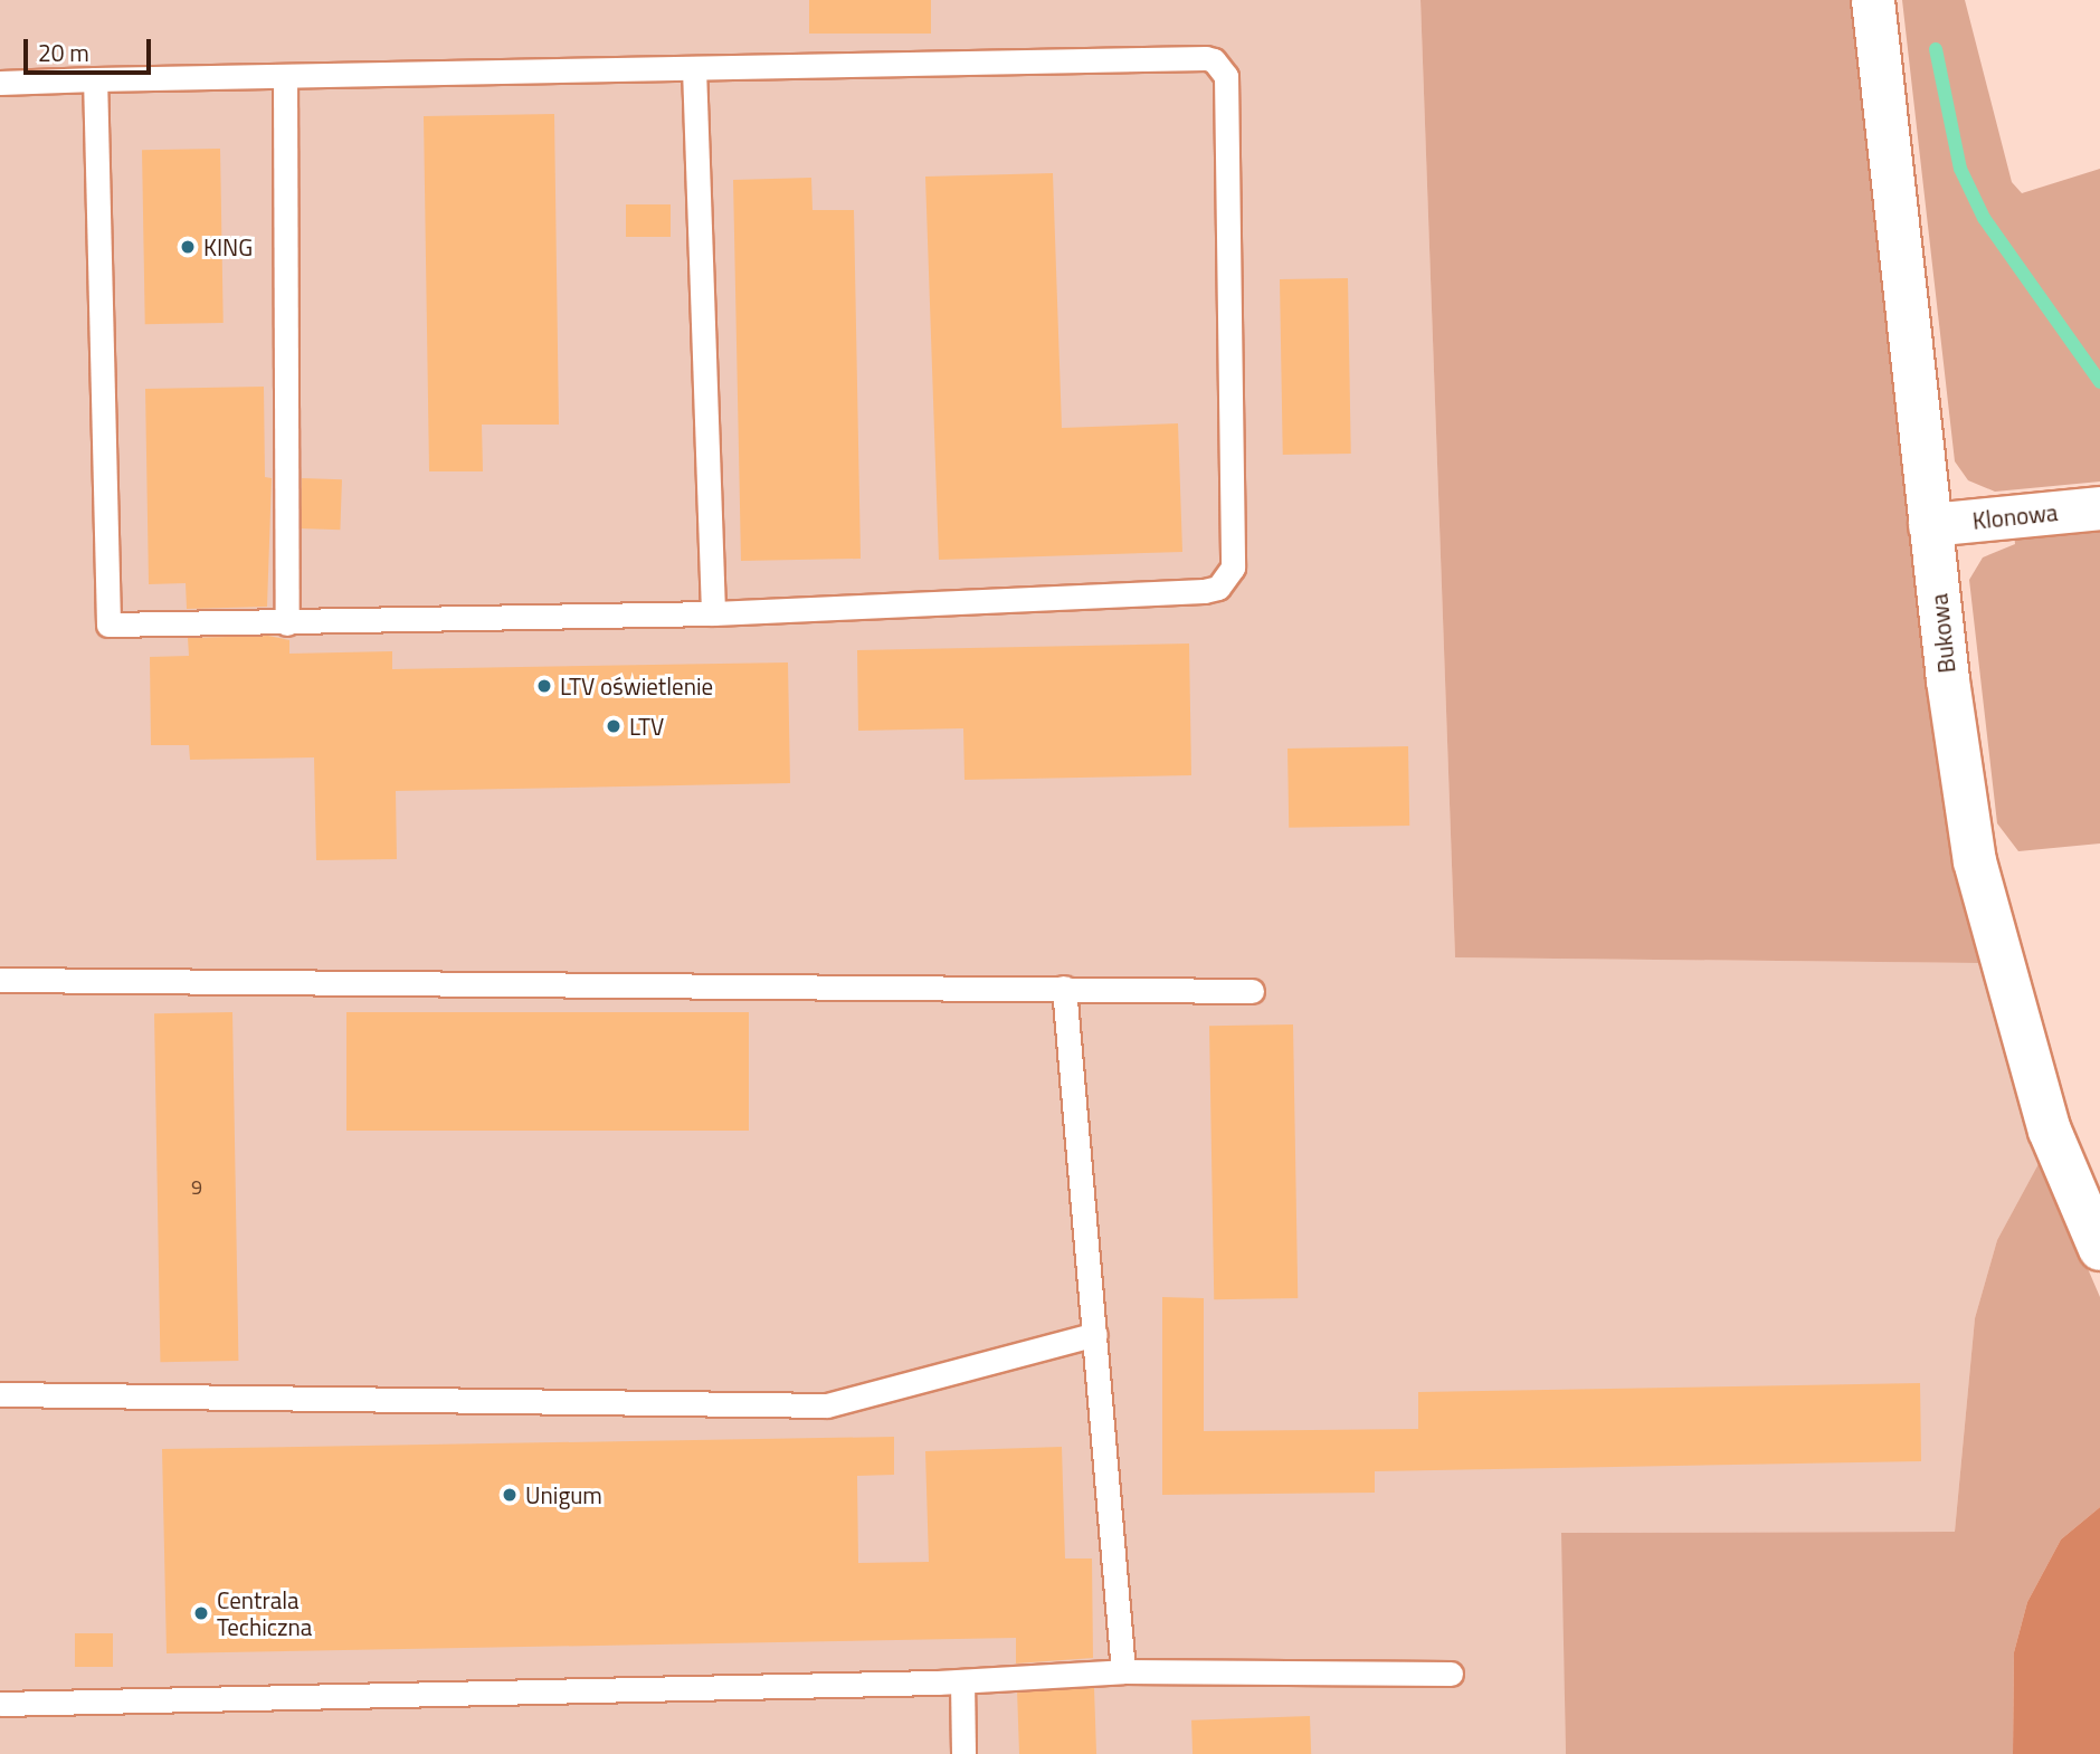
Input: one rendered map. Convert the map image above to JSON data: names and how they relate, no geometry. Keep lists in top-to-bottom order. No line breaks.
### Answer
{"streets":{"street":["Klonowa","Bukowa"]},"crossings":[["Klonowa","Bukowa"]],"places":["KING","LTV oświetlenie","LTV","Unigum","Centrala Techiczna"],"house_numbers":["9"],"scale_bar":"20 m"}
